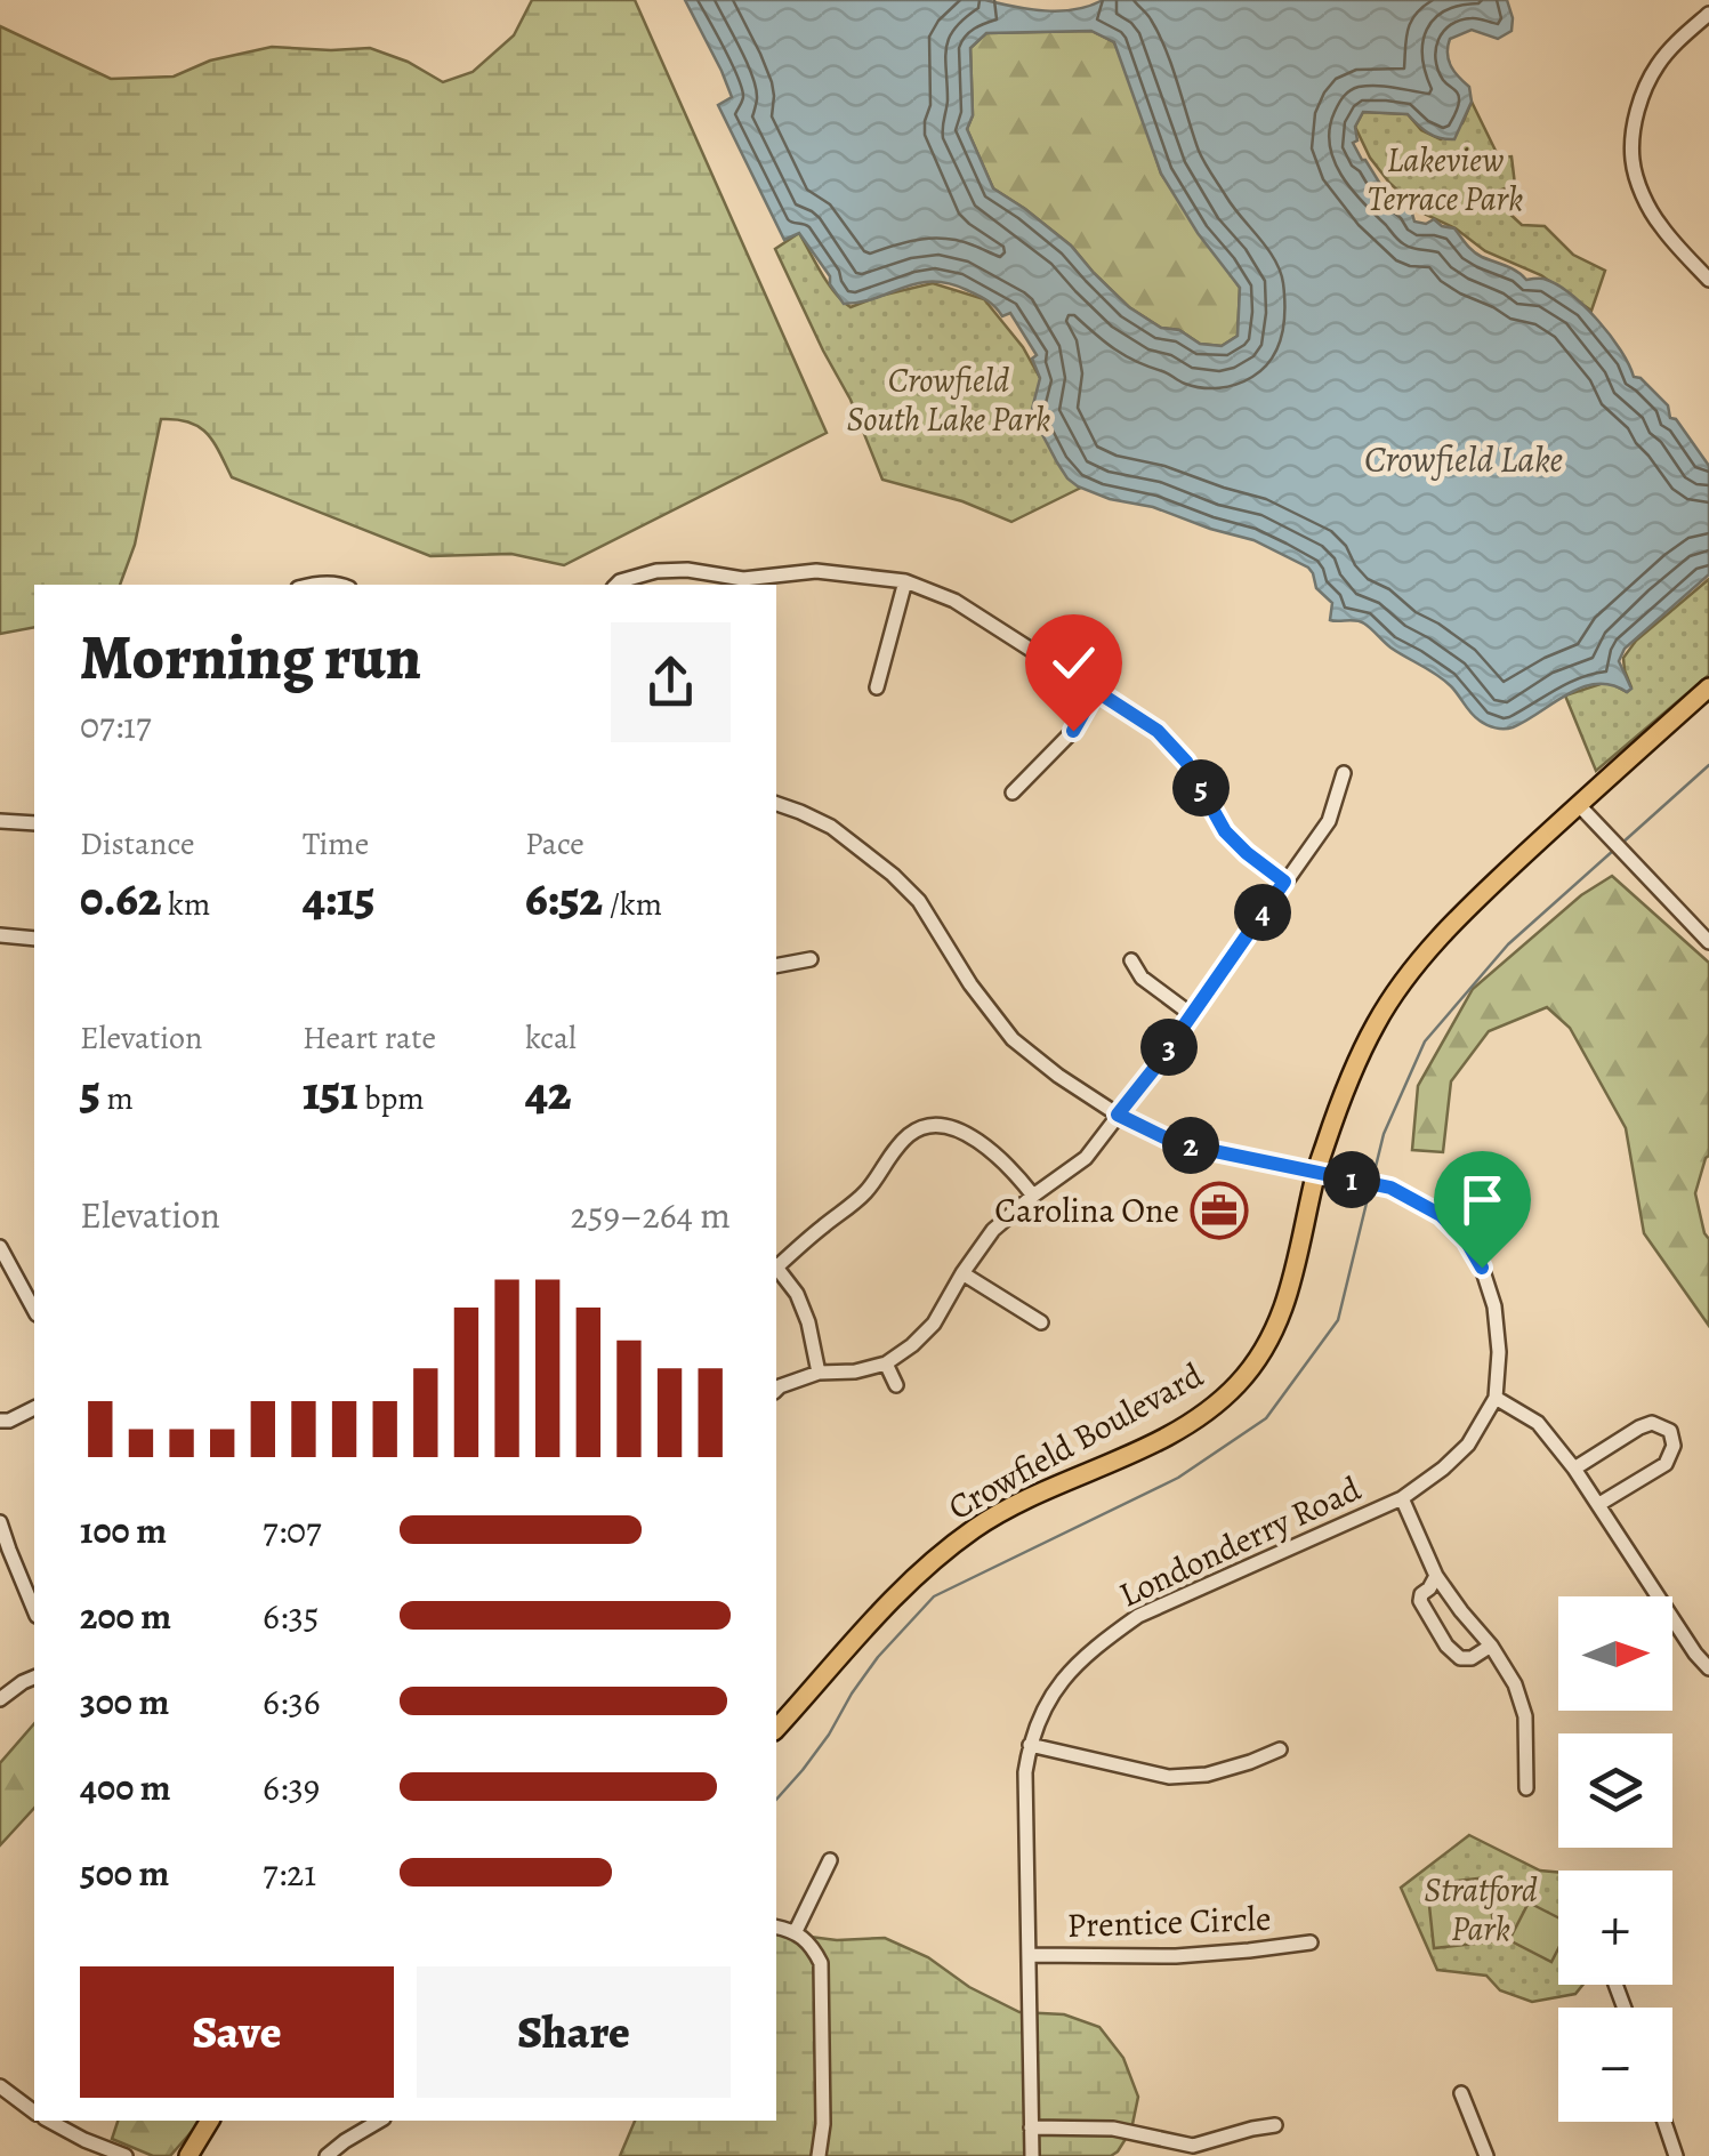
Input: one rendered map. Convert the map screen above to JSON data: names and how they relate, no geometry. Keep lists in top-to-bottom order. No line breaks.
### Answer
{"streets":{"main road":["Crowfield Boulevard"],"street":["Londonderry Road","Prentice Circle"]},"crossings":[["Crowfield Boulevard","Londonderry Road"],["Londonderry Road","Prentice Circle"]],"water":["Crowfield Lake"],"parks":["Lakeview Terrace Park","Crowfield South Lake Park","Stratford Park"],"places":{"office":["Carolina One"]},"north":"right","page":{"heading":["Morning run","07:17"],"pins":["5","4","3","2","1"],"stats":[["Distance","0.62 km"],["Time","4:15"],["Pace","6:52 /km"],["Elevation","5 m"],["Heart rate","151 bpm"],["kcal","42"]],"chart":["Elevation","259–264 m"],"list":[{"name":"100 m","note":"7:07"},{"name":"200 m","note":"6:35"},{"name":"300 m","note":"6:36"},{"name":"400 m","note":"6:39"},{"name":"500 m","note":"7:21"}],"map_buttons":["+","−"],"buttons":["Save","Share"]}}
